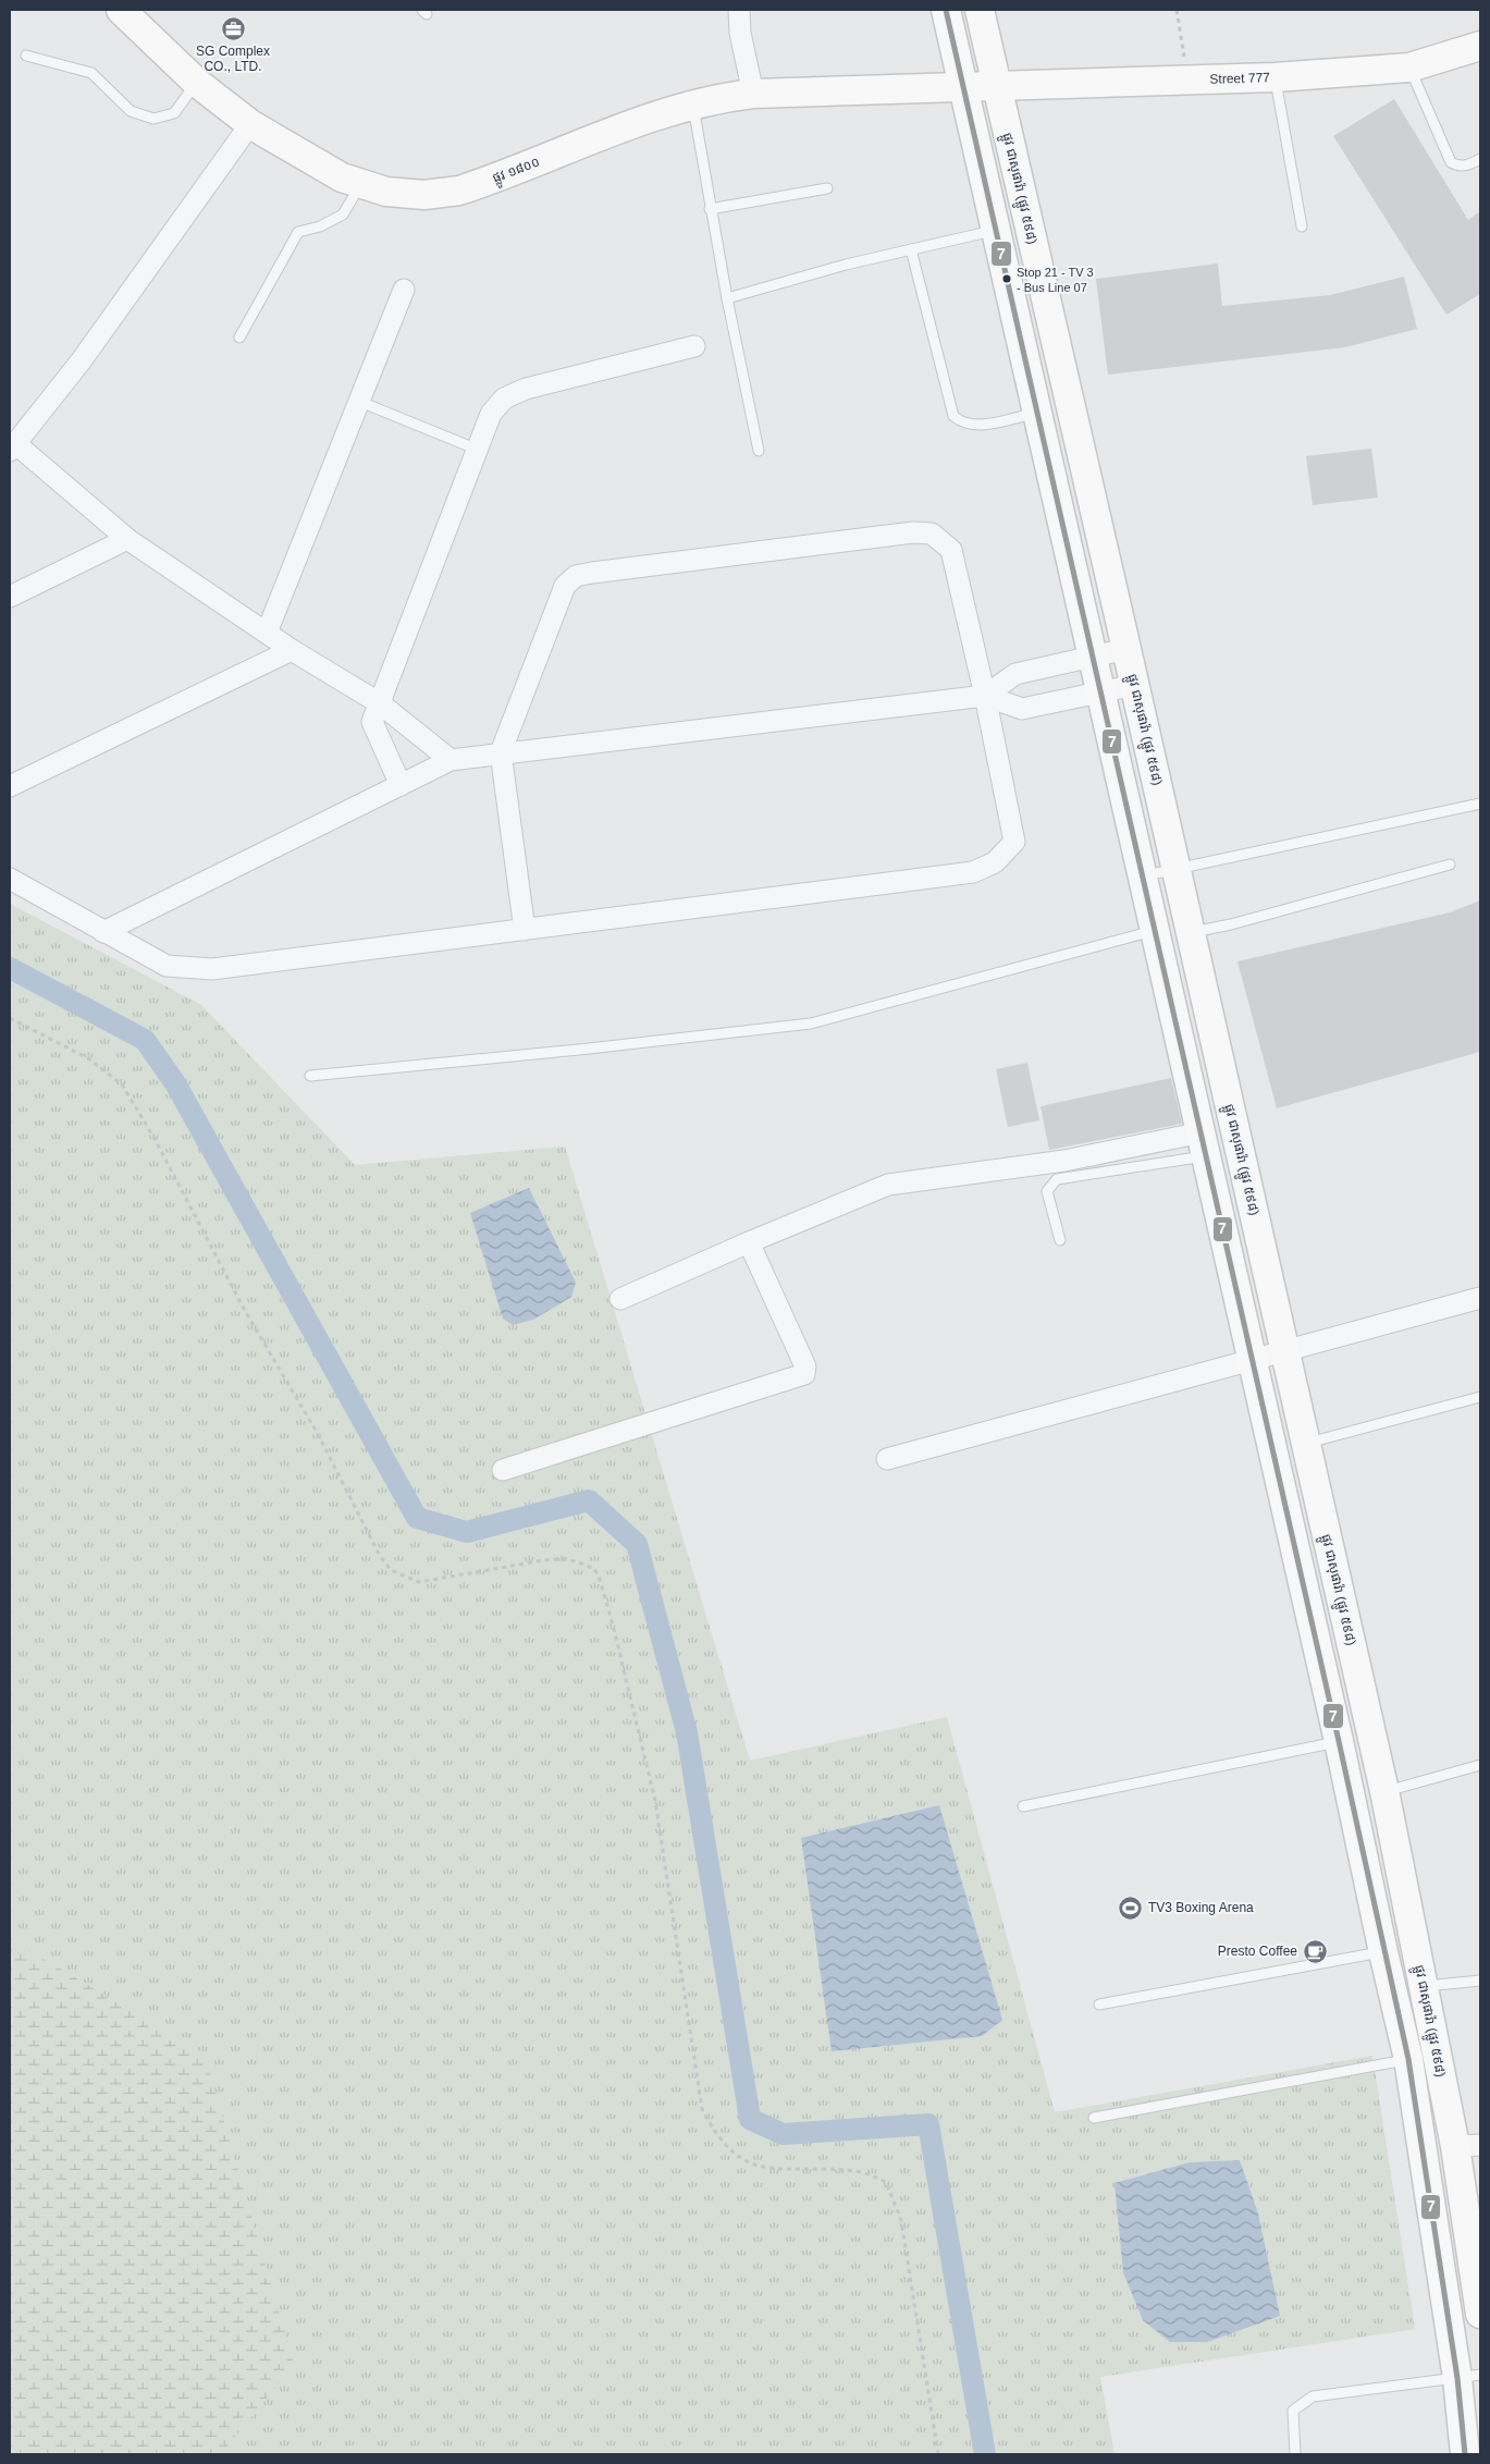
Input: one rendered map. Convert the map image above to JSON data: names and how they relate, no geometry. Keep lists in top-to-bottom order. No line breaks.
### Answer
{"streets":{"main road":["Street 777","ផ្លូវ ១៨០០","ផ្លូវ ជាសុផារ៉ា (ផ្លូវ ៥៩៨)"]},"crossings":[["Street 777","ផ្លូវ ១៨០០"],["Street 777","ផ្លូវ ជាសុផារ៉ា (ផ្លូវ ៥៩៨)"],["ផ្លូវ ១៨០០","ផ្លូវ ជាសុផារ៉ា (ផ្លូវ ៥៩៨)"]],"places":{"office":["SG Complex CO., LTD."],"other":["Stop 21 - TV 3 - Bus Line 07"],"sports":["TV3 Boxing Arena"],"cafe":["Presto Coffee"]},"lines":["transit line 7"]}
